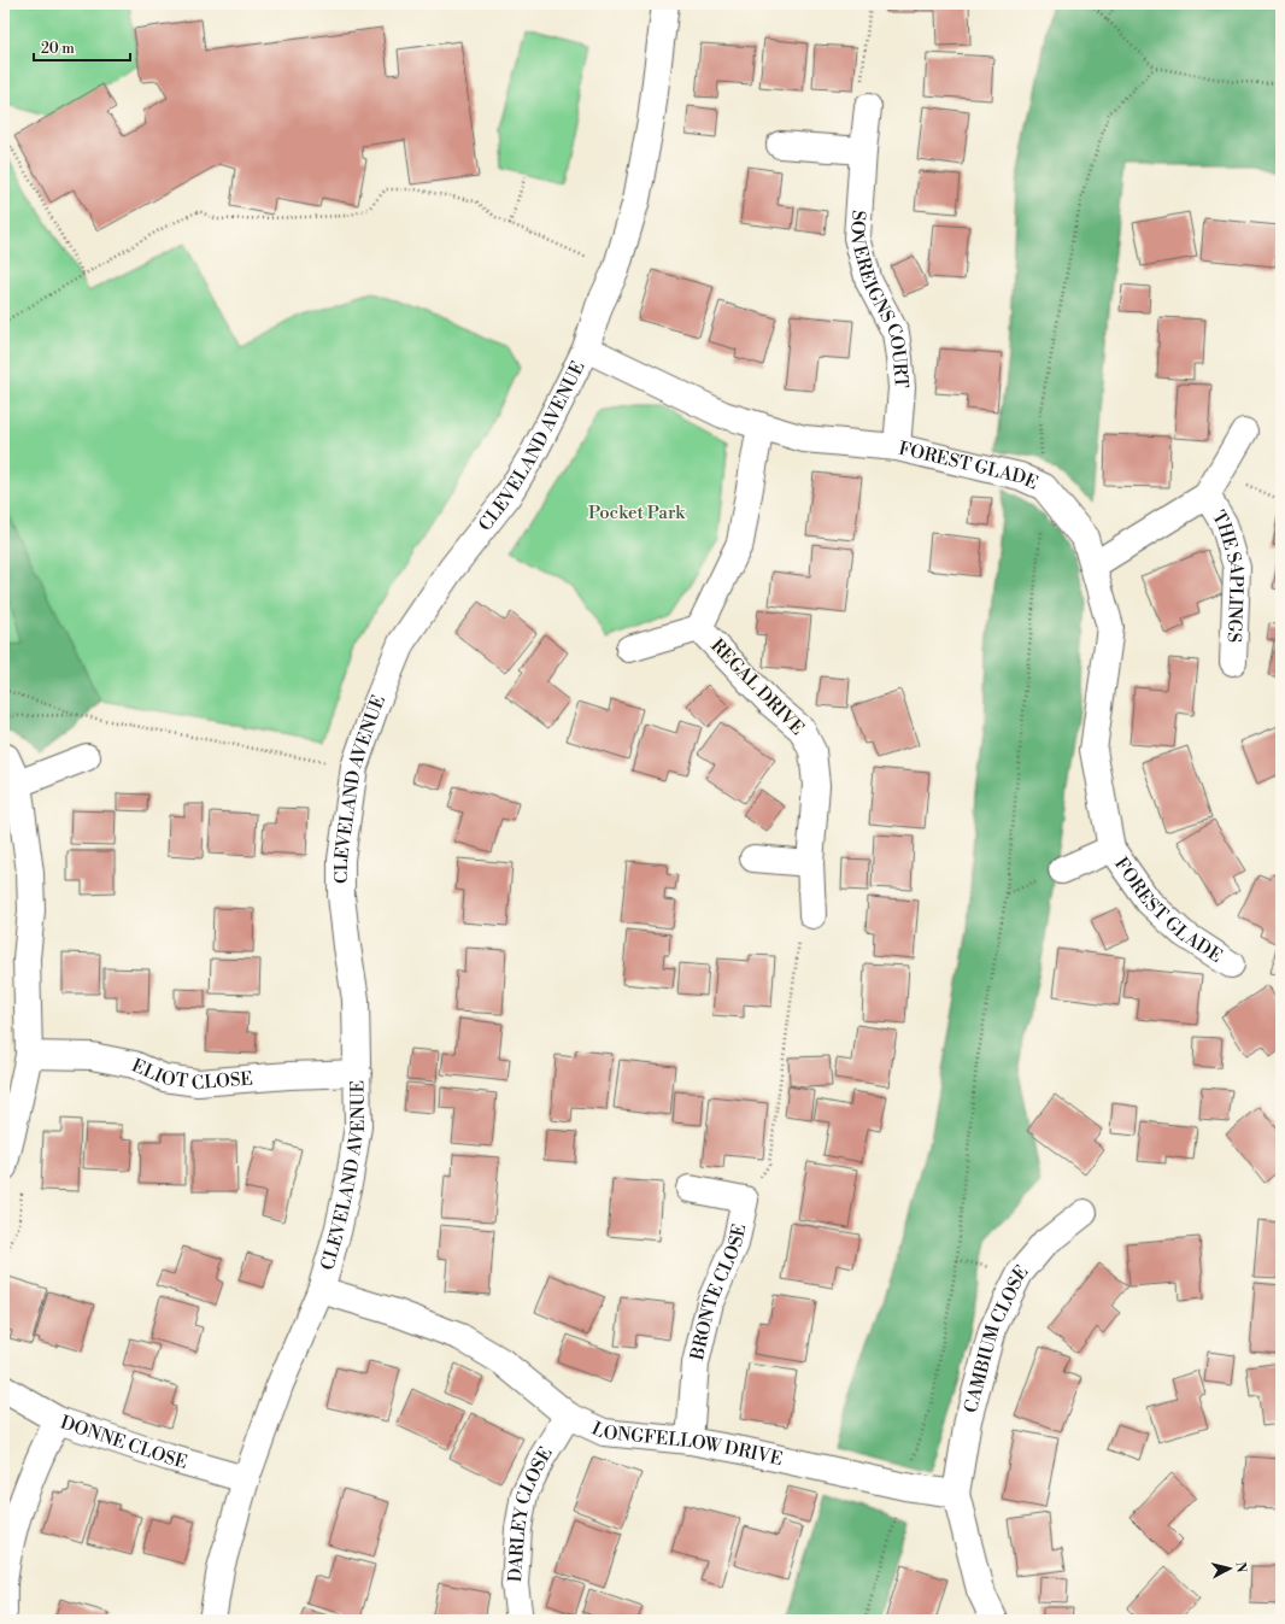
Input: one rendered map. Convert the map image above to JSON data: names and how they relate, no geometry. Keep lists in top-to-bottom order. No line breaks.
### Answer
{"streets":{"street":["SOVEREIGNS COURT","CLEVELAND AVENUE","FOREST GLADE","THE SAPLINGS","REGAL DRIVE","ELIOT CLOSE","BRONTE CLOSE","CAMBIUM CLOSE","LONGFELLOW DRIVE","DONNE CLOSE","DARLEY CLOSE"]},"crossings":[["SOVEREIGNS COURT","FOREST GLADE"],["CLEVELAND AVENUE","FOREST GLADE"],["CLEVELAND AVENUE","ELIOT CLOSE"],["CLEVELAND AVENUE","LONGFELLOW DRIVE"],["CLEVELAND AVENUE","DONNE CLOSE"],["FOREST GLADE","THE SAPLINGS"],["FOREST GLADE","REGAL DRIVE"],["BRONTE CLOSE","LONGFELLOW DRIVE"],["CAMBIUM CLOSE","LONGFELLOW DRIVE"],["LONGFELLOW DRIVE","DARLEY CLOSE"]],"parks":["Pocket Park"],"scale_bar":"20 m","north":"right"}
